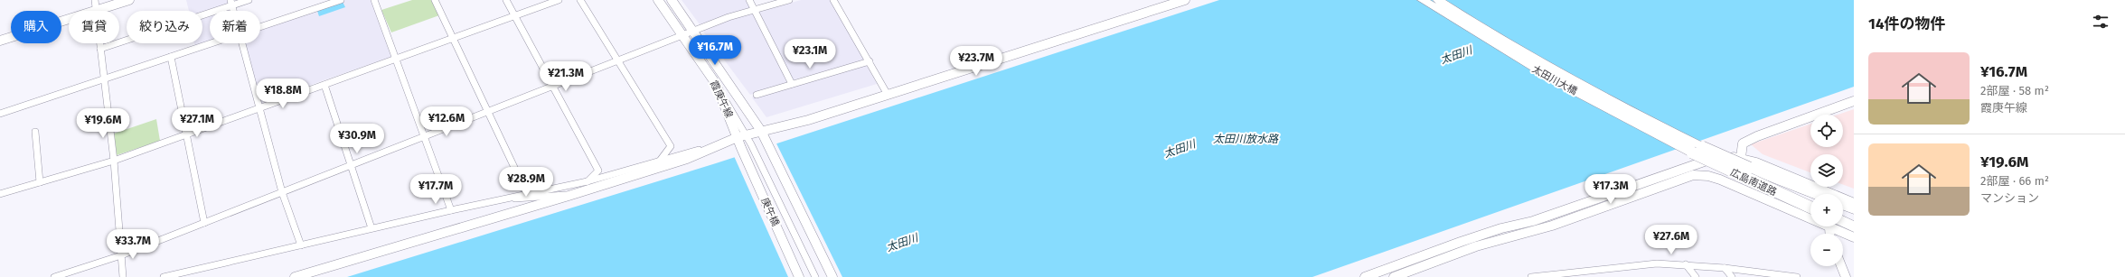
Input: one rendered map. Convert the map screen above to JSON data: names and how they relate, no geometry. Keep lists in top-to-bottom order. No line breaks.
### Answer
{"streets":{"highway":["太田川大橋","広島南道路"],"street":["霞庚午線","庚午橋"]},"crossings":[["太田川大橋","広島南道路"],["霞庚午線","庚午橋"]],"water":["太田川","太田川放水路"],"page":{"heading":"14件の物件","chip":["購入","賃貸","絞り込み","新着"],"price":["¥16.7M","¥23.1M","¥23.7M","¥21.3M","¥18.8M","¥12.6M","¥27.1M","¥19.6M","¥30.9M","¥28.9M","¥17.7M","¥17.3M","¥27.6M","¥33.7M"],"list":[{"name":"¥16.7M","note":"2部屋 · 58 m² · 霞庚午線"},{"name":"¥19.6M","note":"2部屋 · 66 m² · マンション"}],"map_buttons":["+","−"]}}
